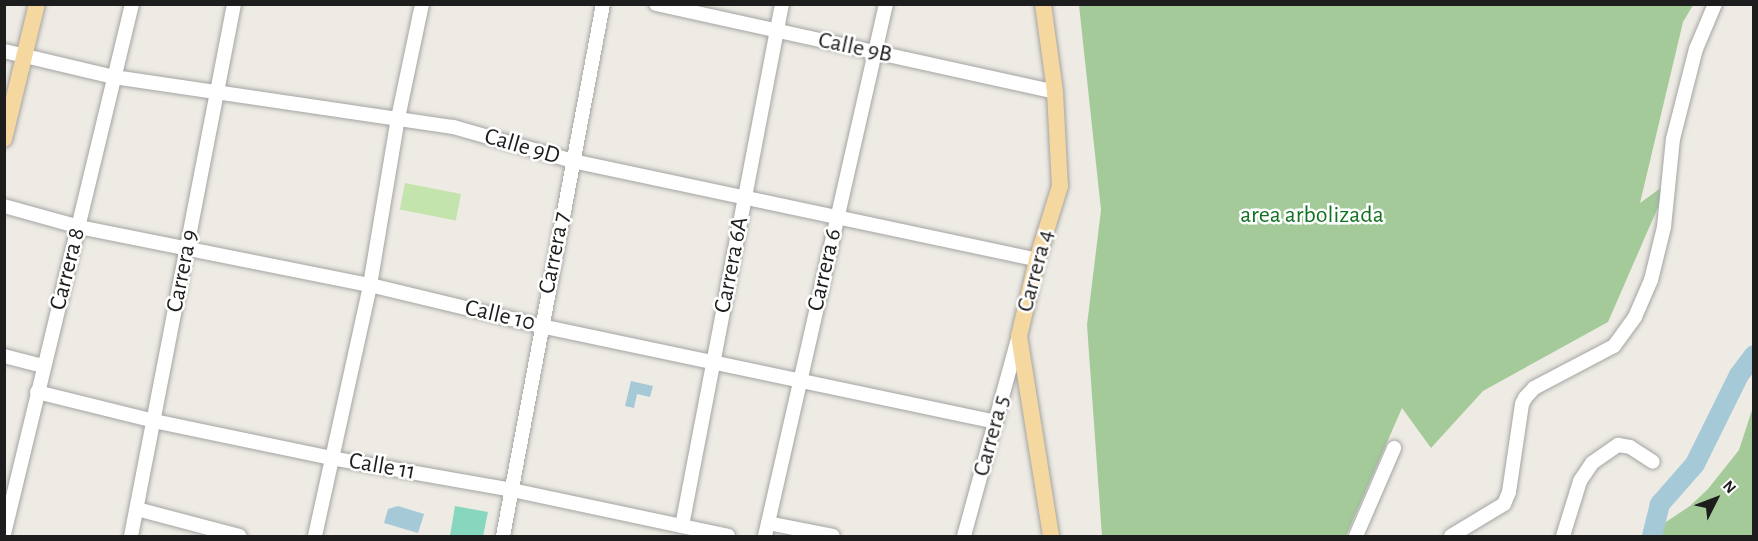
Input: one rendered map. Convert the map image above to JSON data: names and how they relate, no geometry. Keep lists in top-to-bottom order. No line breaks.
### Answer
{"streets":{"main road":["Carrera 4"],"street":["Calle 9B","Calle 9D","Carrera 7","Carrera 6A","Carrera 8","Carrera 6","Carrera 9","Calle 10","Carrera 5","Calle 11"]},"crossings":[["Calle 9B","Carrera 6A"],["Calle 9B","Carrera 6"],["Calle 9B","Carrera 4"],["Calle 9D","Carrera 7"],["Calle 9D","Carrera 6A"],["Calle 9D","Carrera 8"],["Calle 9D","Carrera 6"],["Calle 9D","Carrera 9"],["Calle 9D","Carrera 4"],["Carrera 7","Calle 10"],["Carrera 7","Calle 11"],["Carrera 6A","Calle 10"],["Carrera 6A","Calle 11"],["Carrera 8","Calle 10"],["Carrera 8","Calle 11"],["Carrera 6","Calle 10"],["Carrera 9","Calle 10"],["Carrera 9","Calle 11"],["Carrera 4","Carrera 5"],["Calle 10","Carrera 5"]],"parks":["area arbolizada"],"north":"top right"}
